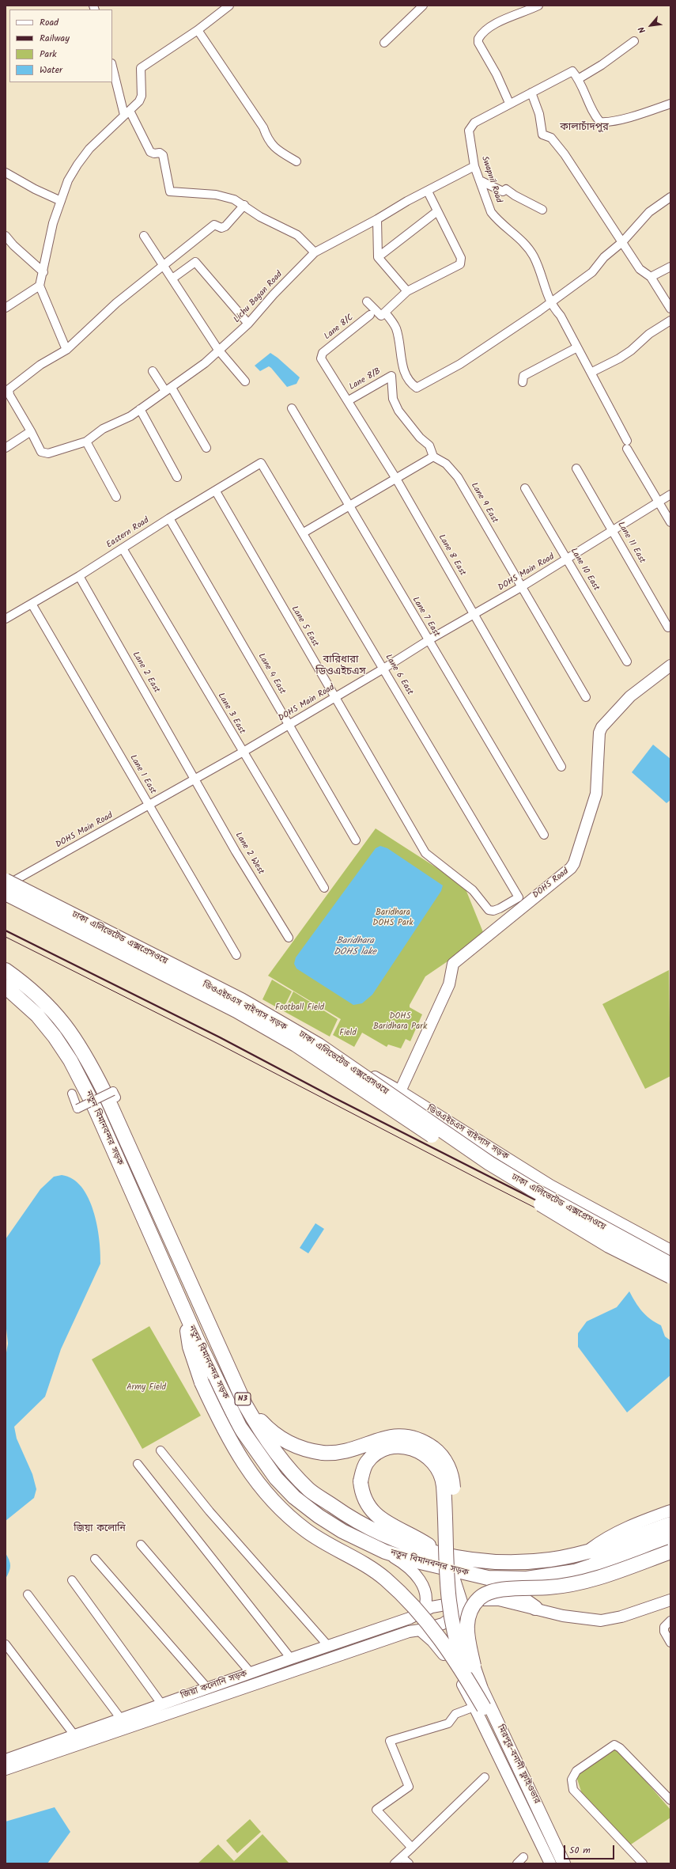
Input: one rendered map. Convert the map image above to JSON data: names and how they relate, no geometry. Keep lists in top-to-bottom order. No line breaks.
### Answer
{"streets":{"highway":["ঢাকা এলিভেটেড এক্সপ্রেসওয়ে","নতুন বিমানবন্দর সড়ক","N3"],"main road":["DOHS Road","ডিওএইচএস বাইপাস সড়ক","জিয়া কলোনি সড়ক","মিরপুর-বনানী ফ্লাইওভার"],"street":["Swapnil Road","Lichu Bagan Road","Lane 8/C","Lane 8/B","Lane 9 East","Eastern Road","Lane 11 East","Lane 8 East","Lane 10 East","DOHS Main Road","Lane 7 East","Lane 5 East","Lane 2 East","Lane 4 East","Lane 6 East","Lane 3 East","Lane 1 East","Lane 2 West"]},"crossings":[["Swapnil Road","Lichu Bagan Road"],["Lane 8/C","Lane 8 East"],["Lane 8/B","Lane 9 East"],["Lane 8/B","Lane 8 East"],["Lane 9 East","DOHS Main Road"],["Eastern Road","Lane 5 East"],["Eastern Road","Lane 2 East"],["Eastern Road","Lane 4 East"],["Eastern Road","Lane 6 East"],["Eastern Road","Lane 3 East"],["Eastern Road","Lane 1 East"],["Lane 11 East","DOHS Main Road"],["Lane 8 East","DOHS Main Road"],["Lane 10 East","DOHS Main Road"],["DOHS Main Road","Lane 7 East"],["DOHS Main Road","Lane 5 East"],["DOHS Main Road","Lane 2 East"],["DOHS Main Road","Lane 4 East"],["DOHS Main Road","Lane 6 East"],["DOHS Main Road","Lane 3 East"],["DOHS Main Road","Lane 1 East"],["DOHS Main Road","Lane 2 West"],["DOHS Main Road","ঢাকা এলিভেটেড এক্সপ্রেসওয়ে"],["DOHS Main Road","ডিওএইচএস বাইপাস সড়ক"],["Lane 5 East","Lane 6 East"],["Lane 2 East","Lane 2 West"],["DOHS Road","ডিওএইচএস বাইপাস সড়ক"],["ঢাকা এলিভেটেড এক্সপ্রেসওয়ে","ডিওএইচএস বাইপাস সড়ক"]],"districts":["কালাচাঁদপুর","বারিধারা ডিওএইচএস","জিয়া কলোনি"],"water":["Baridhara DOHS lake"],"parks":["Baridhara DOHS Park","Football Field","DOHS Baridhara Park","Field","Army Field"],"legend":["Road","Railway","Park","Water"],"scale_bar":"50 m","north":"bottom left"}
